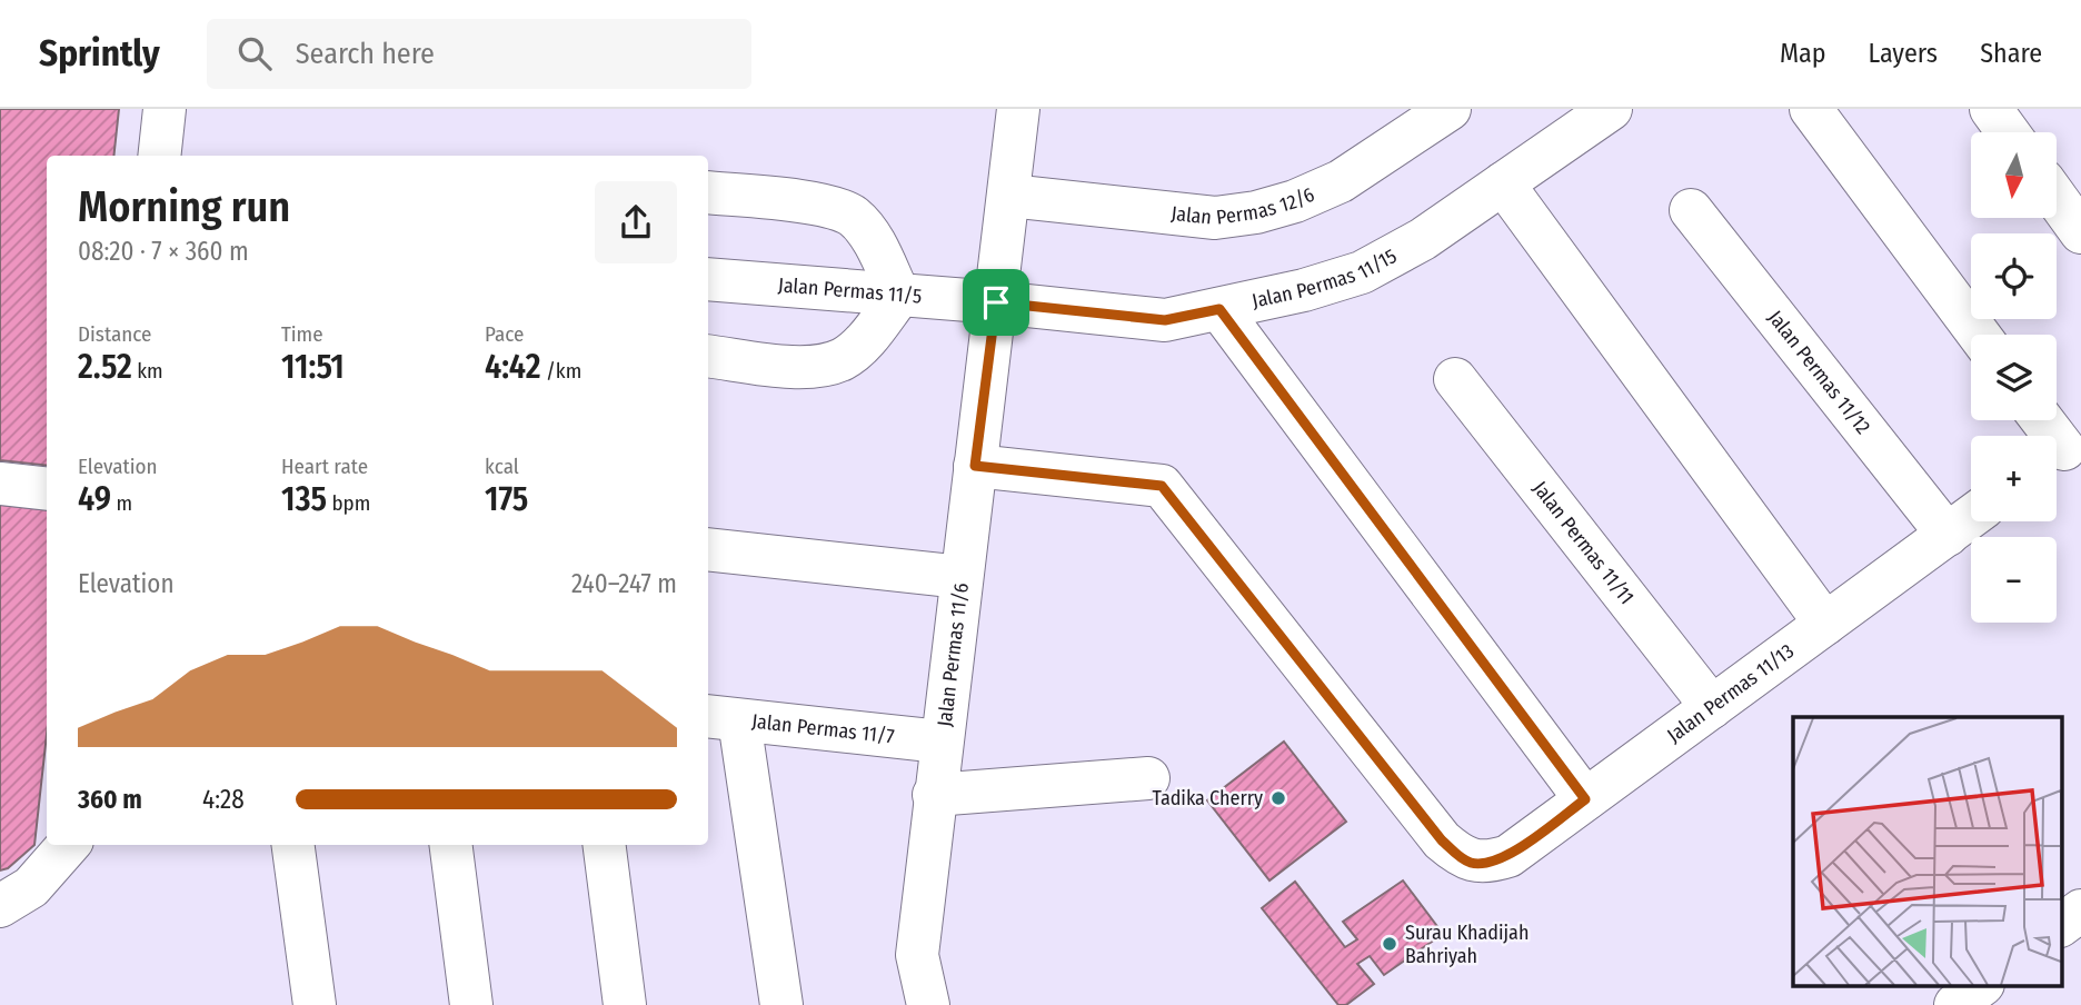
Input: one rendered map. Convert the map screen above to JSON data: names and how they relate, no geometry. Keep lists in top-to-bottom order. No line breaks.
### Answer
{"streets":{"street":["Jalan Permas 12/6","Jalan Permas 11/15","Jalan Permas 11/5","Jalan Permas 11/12","Jalan Permas 11/11","Jalan Permas 11/6","Jalan Permas 11/13","Jalan Permas 11/7"]},"crossings":[["Jalan Permas 12/6","Jalan Permas 11/6"],["Jalan Permas 11/15","Jalan Permas 11/5"],["Jalan Permas 11/15","Jalan Permas 11/6"],["Jalan Permas 11/5","Jalan Permas 11/6"],["Jalan Permas 11/12","Jalan Permas 11/13"],["Jalan Permas 11/11","Jalan Permas 11/13"],["Jalan Permas 11/6","Jalan Permas 11/13"],["Jalan Permas 11/6","Jalan Permas 11/7"]],"places":["Tadika Cherry","Surau Khadijah Bahriyah"],"north":"bottom","page":{"header":"Sprintly","search":"Search here","nav":["Map","Layers","Share"],"map_buttons":["+","−"],"heading":["Morning run","08:20 · 7 × 360 m"],"stats":[["Distance","2.52 km"],["Time","11:51"],["Pace","4:42 /km"],["Elevation","49 m"],["Heart rate","135 bpm"],["kcal","175"]],"chart":["Elevation","240–247 m"],"list":[{"name":"360 m","note":"4:28"}]}}
